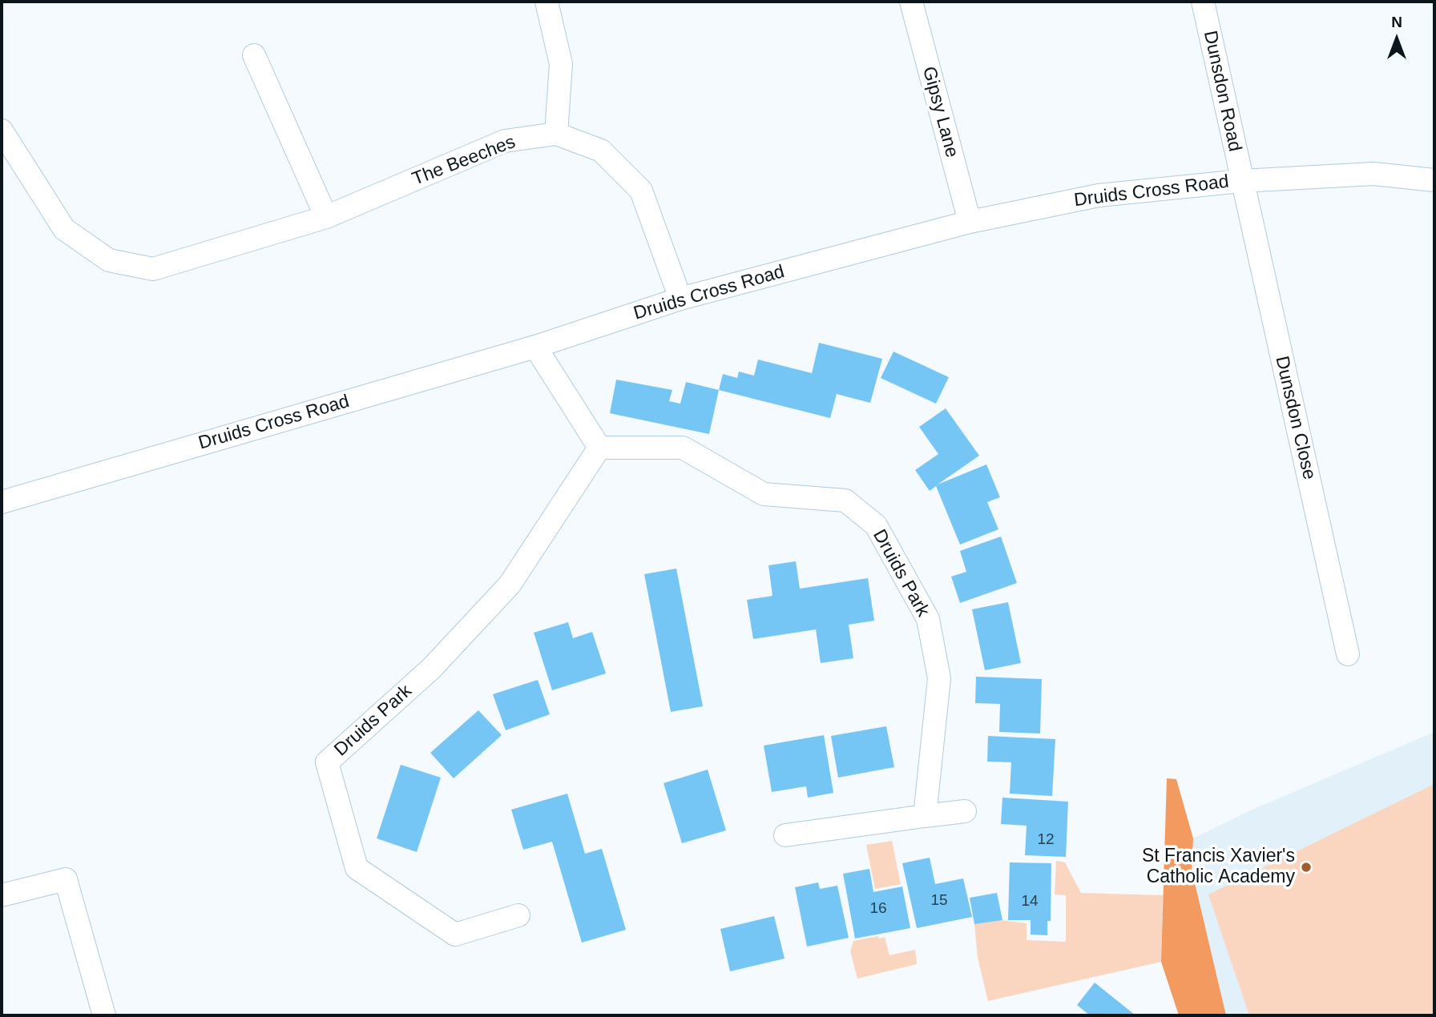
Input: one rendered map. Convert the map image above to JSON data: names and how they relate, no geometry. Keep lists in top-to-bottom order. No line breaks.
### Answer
{"streets":{"street":["Dunsdon Road","Gipsy Lane","The Beeches","Druids Cross Road","Dunsdon Close","Druids Park"]},"crossings":[["Dunsdon Road","Druids Cross Road"],["Dunsdon Road","Dunsdon Close"],["Gipsy Lane","Druids Cross Road"],["The Beeches","Druids Cross Road"],["Druids Cross Road","Dunsdon Close"]],"places":["St Francis Xavier's Catholic Academy"],"house_numbers":["12","15","14","16"],"north":"top"}
